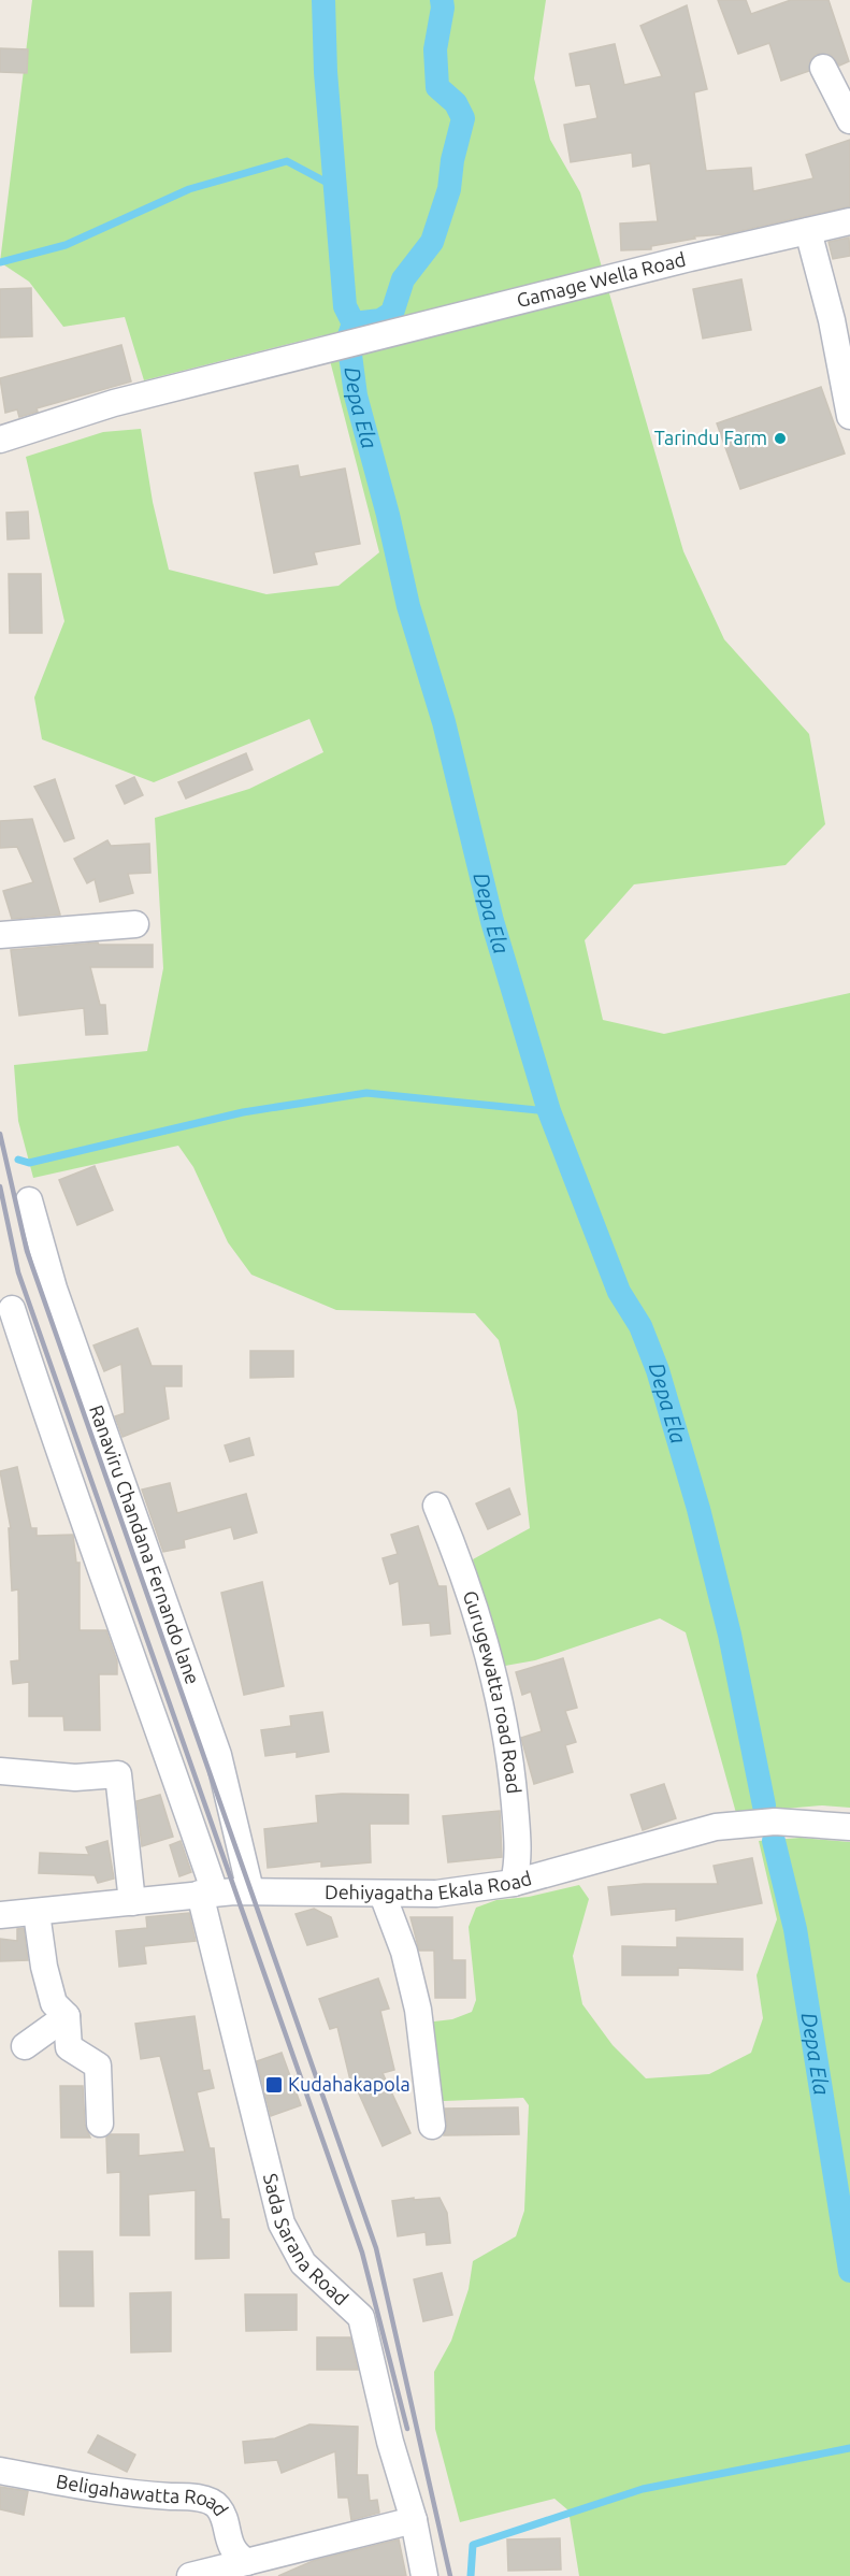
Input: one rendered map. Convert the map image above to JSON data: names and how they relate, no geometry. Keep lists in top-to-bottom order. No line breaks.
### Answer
{"streets":{"street":["Gamage Wella Road","Ranaviru Chandana Fernando lane","Gurugewatta road Road","Dehiyagatha Ekala Road","Sada Sarana Road","Beligahawatta Road"]},"crossings":[["Ranaviru Chandana Fernando lane","Dehiyagatha Ekala Road"],["Gurugewatta road Road","Dehiyagatha Ekala Road"],["Dehiyagatha Ekala Road","Sada Sarana Road"]],"water":["Depa Ela"],"places":{"other":["Tarindu Farm"],"transit":["Kudahakapola"]}}
